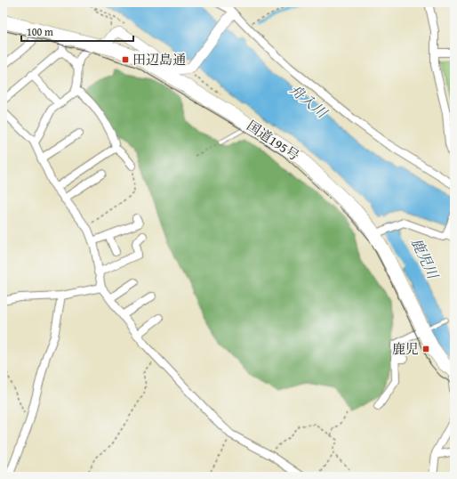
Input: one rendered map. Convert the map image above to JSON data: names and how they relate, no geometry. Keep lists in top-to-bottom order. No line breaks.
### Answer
{"streets":{"highway":["国道195号"]},"water":["舟入川","鹿児川"],"places":{"transit":["田辺島通","鹿児"]},"scale_bar":"100 m"}
